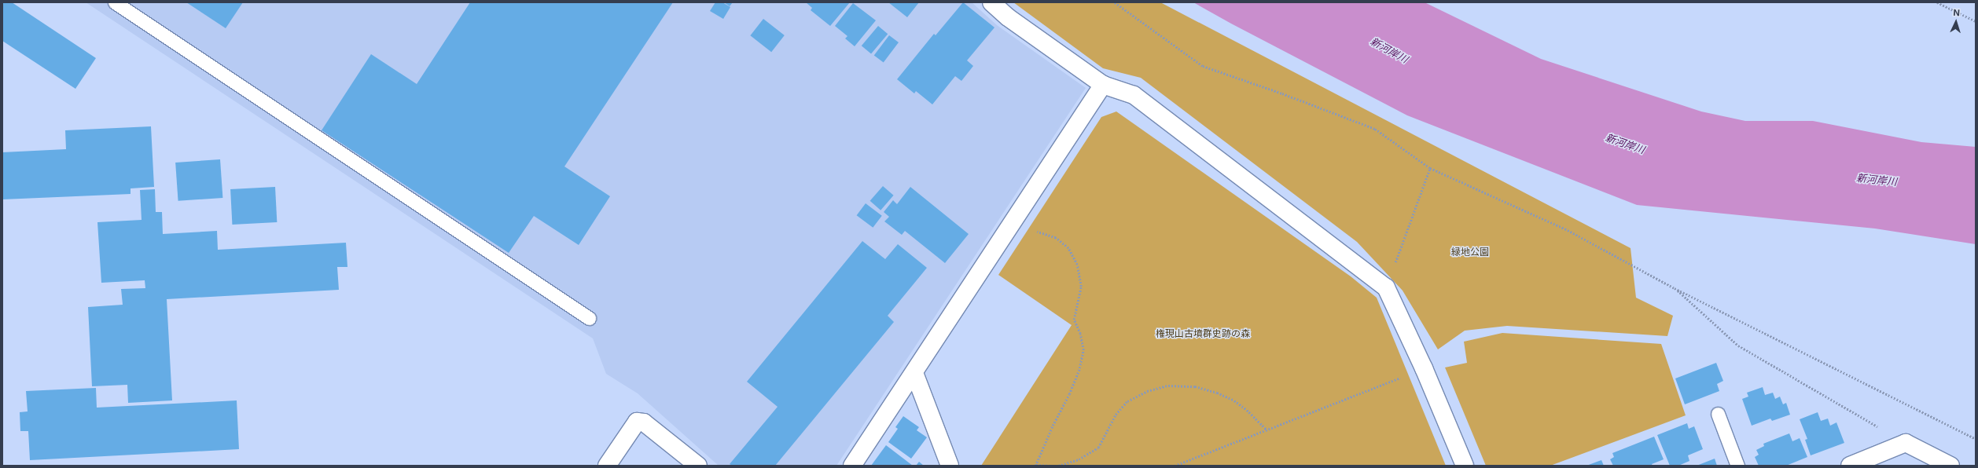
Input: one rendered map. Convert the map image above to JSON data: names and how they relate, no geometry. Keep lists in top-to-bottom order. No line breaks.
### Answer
{"water":["新河岸川"],"parks":["緑地公園","権現山古墳群史跡の森"],"north":"top"}
